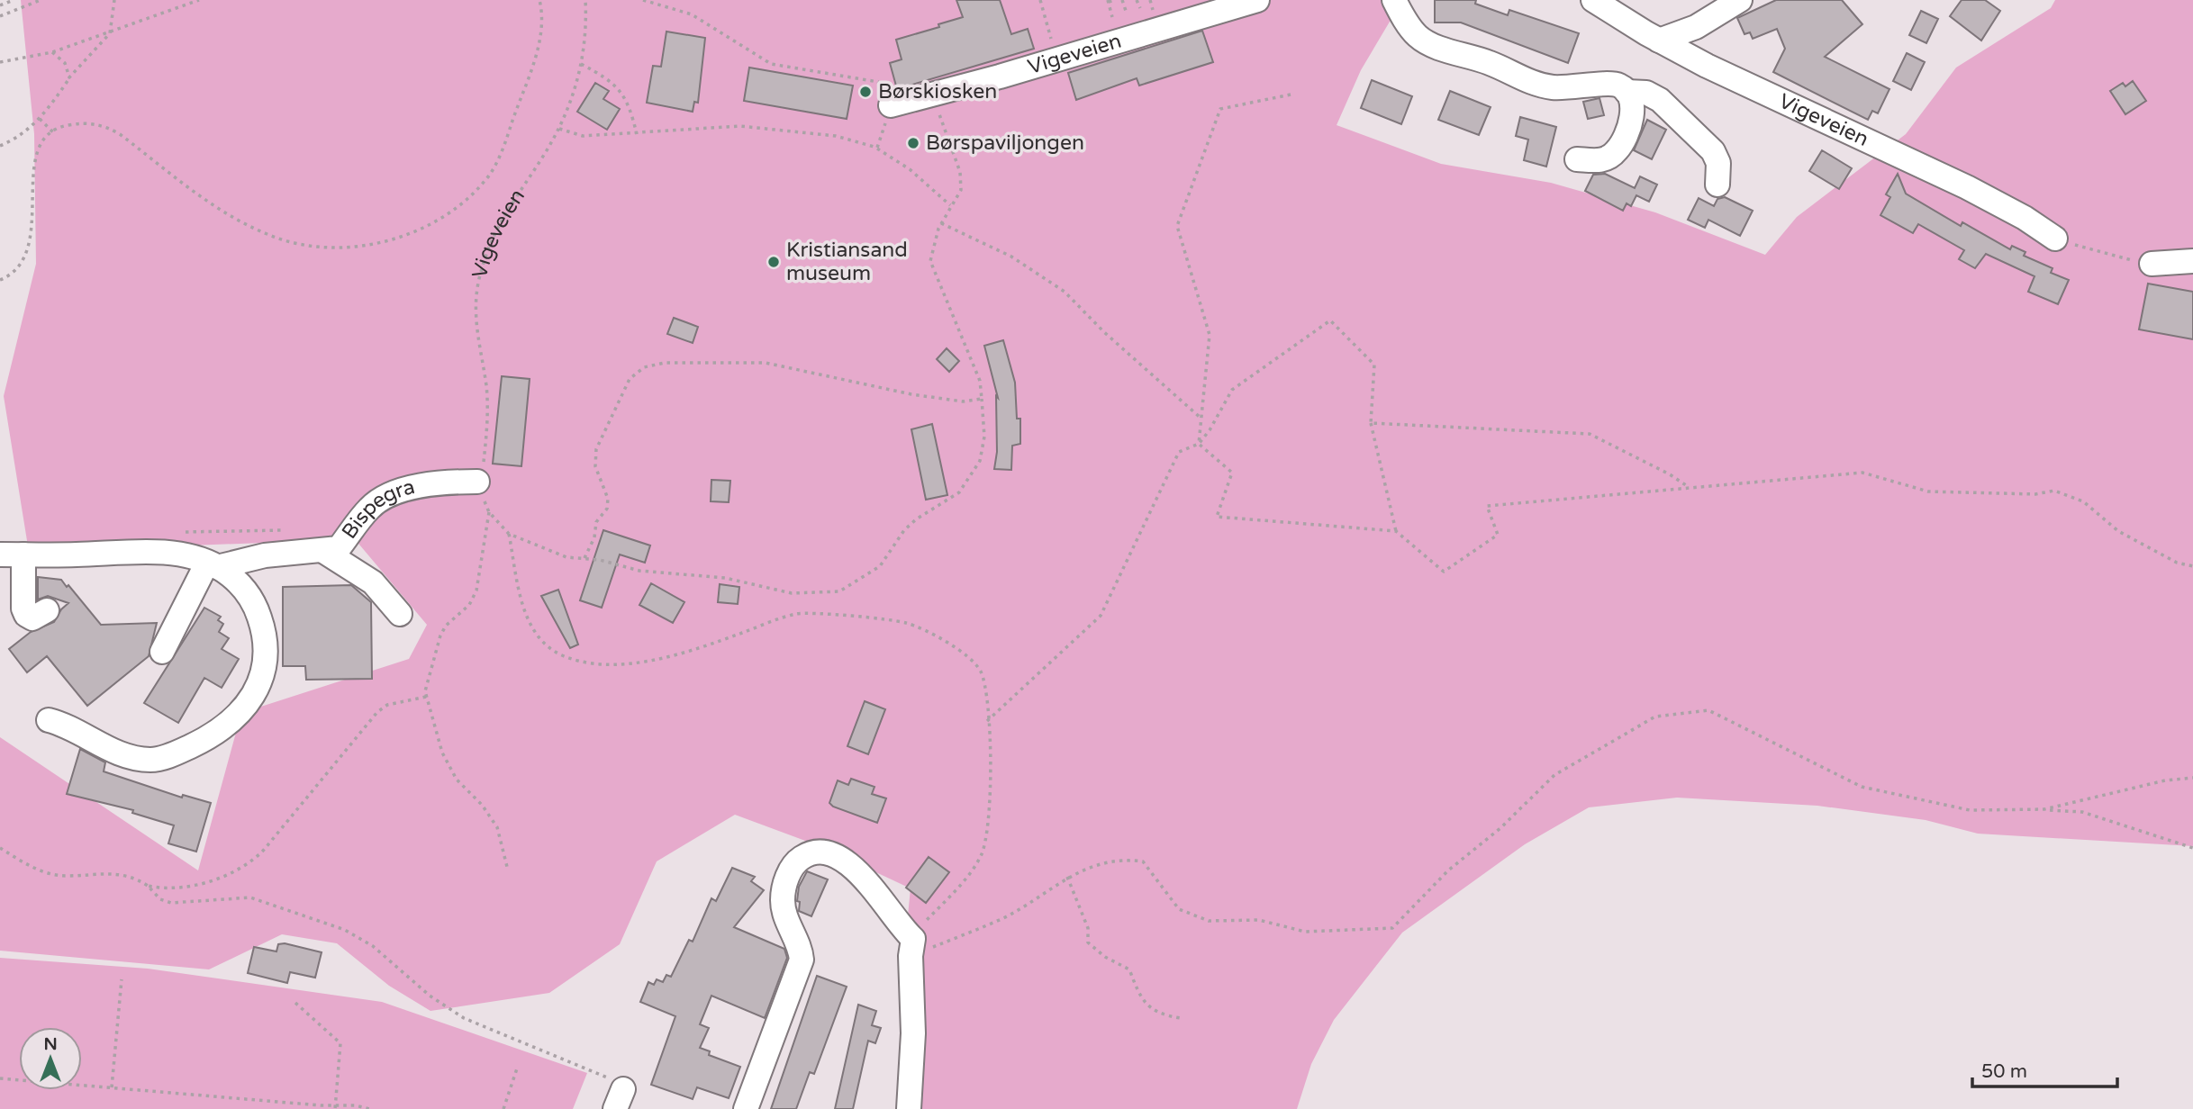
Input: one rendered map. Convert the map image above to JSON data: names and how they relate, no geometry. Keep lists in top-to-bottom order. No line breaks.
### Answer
{"streets":{"street":["Vigeveien","Bispegra"]},"crossings":[["Vigeveien","Bispegra"]],"places":["Børskiosken","Børspaviljongen","Kristiansand museum"],"scale_bar":"50 m","north":"top"}
